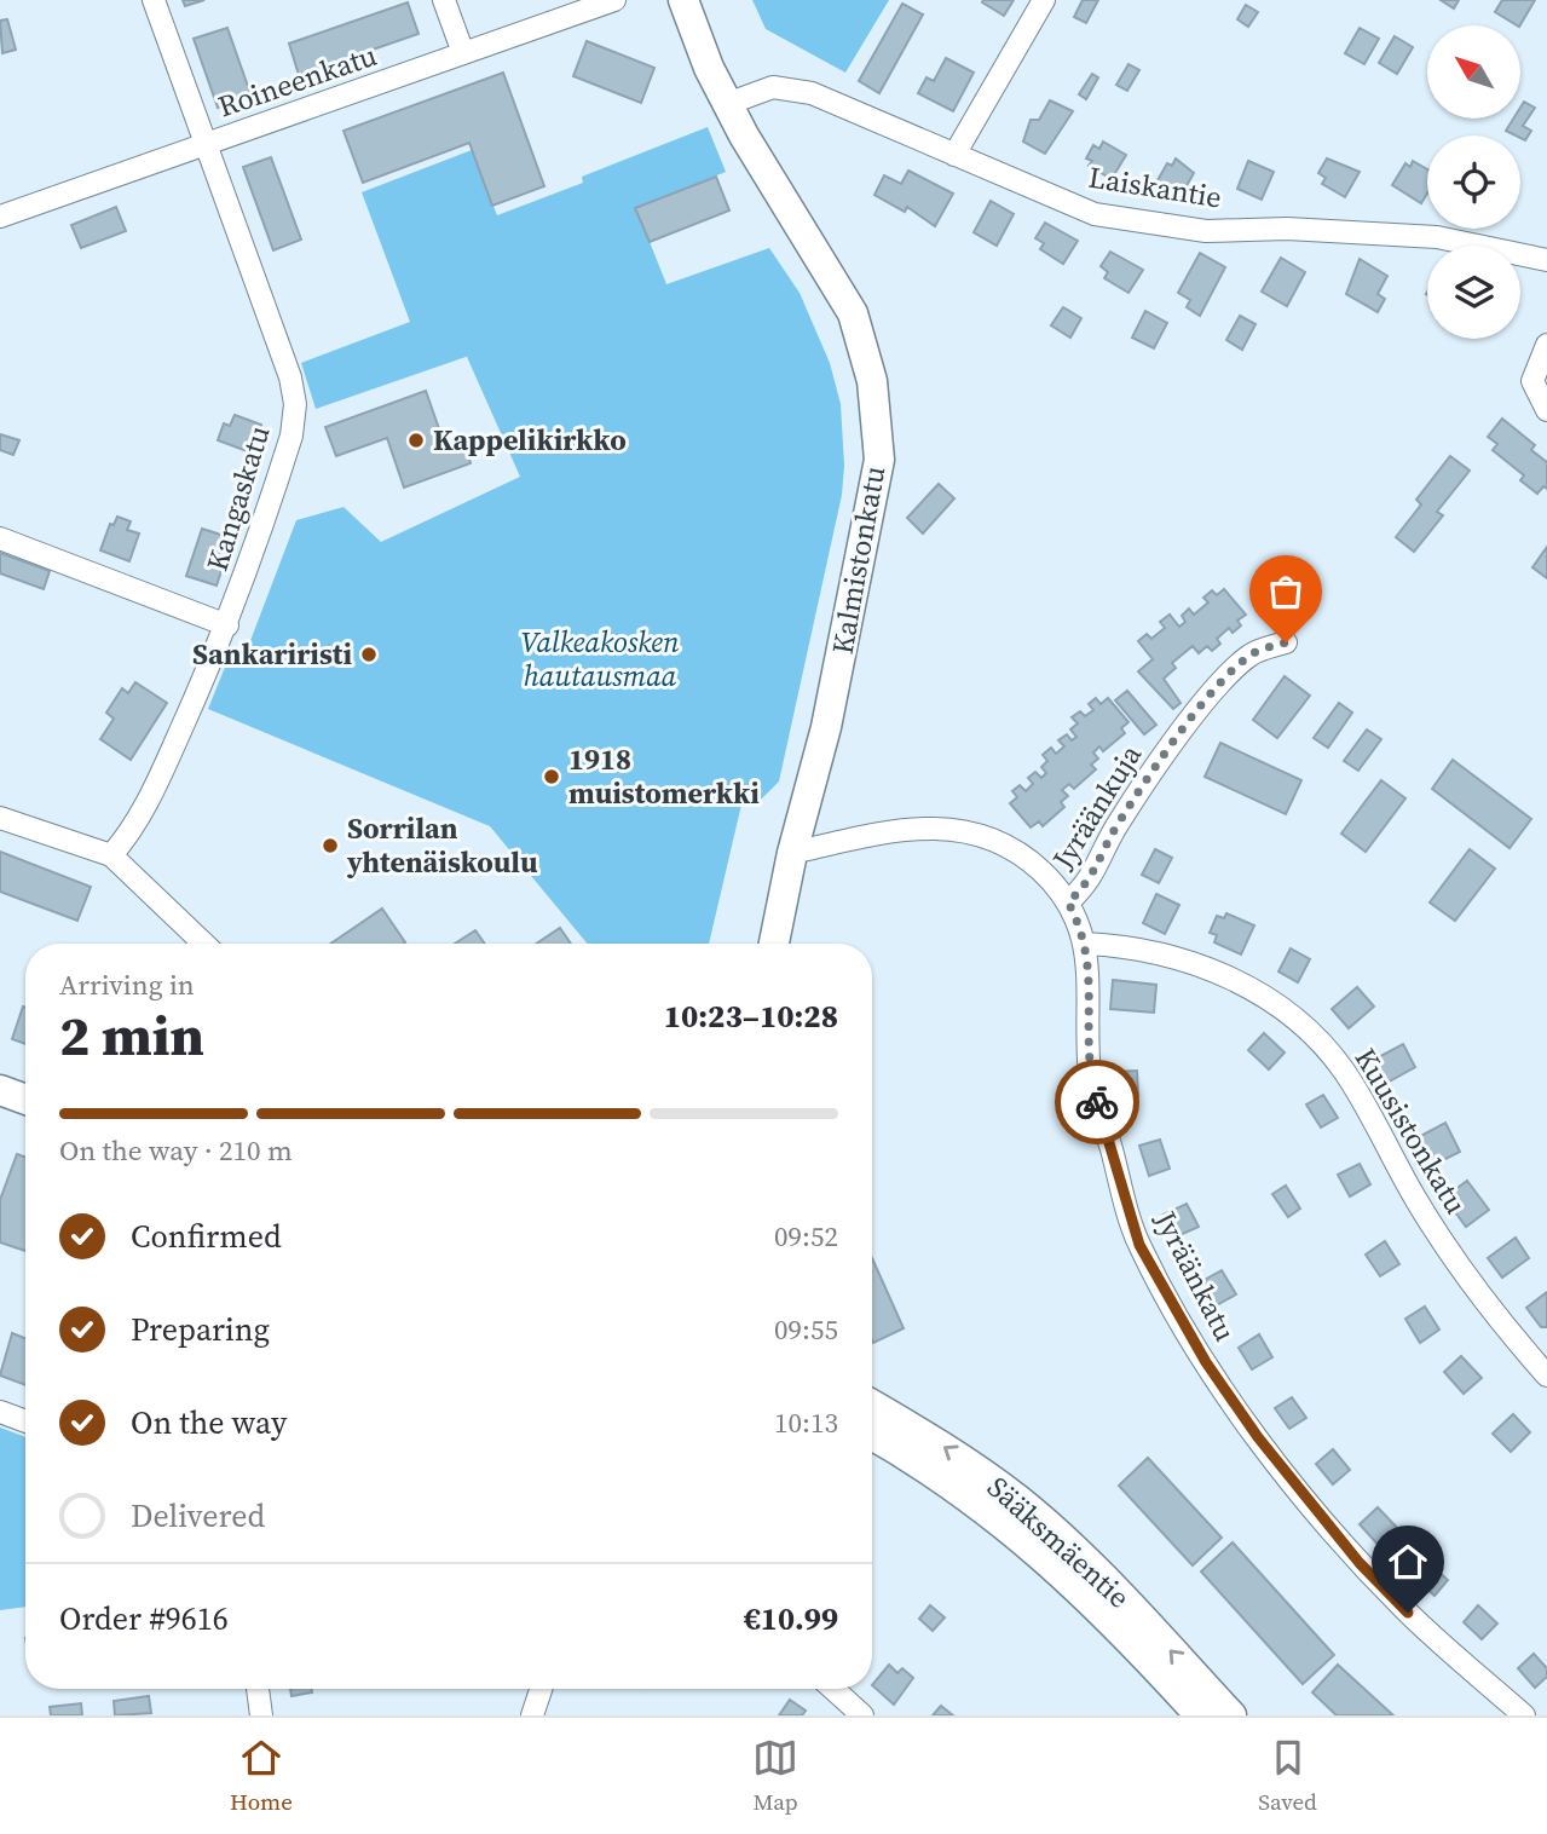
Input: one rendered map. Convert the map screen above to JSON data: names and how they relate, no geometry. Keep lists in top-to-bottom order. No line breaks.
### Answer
{"streets":{"street":["Roineenkatu","Laiskantie","Kangaskatu","Kalmistonkatu","Jyräänkuja","Kuusistonkatu","Jyräänkatu","Sääksmäentie"]},"crossings":[["Roineenkatu","Kangaskatu"],["Laiskantie","Kalmistonkatu"],["Kalmistonkatu","Jyräänkatu"],["Jyräänkuja","Jyräänkatu"],["Kuusistonkatu","Jyräänkatu"]],"parks":["Valkeakosken hautausmaa"],"places":["Kappelikirkko","Sankariristi","1918 muistomerkki","Sorrilan yhtenäiskoulu"],"north":"top left","page":{"heading":["2 min","Arriving in","10:23–10:28"],"panel":["Order #9616","€10.99"],"bar":"On the way · 210 m","list":[["Confirmed","09:52"],["Preparing","09:55"],["On the way","10:13"],"Delivered"],"tabs":["Home","Map","Saved"]}}
